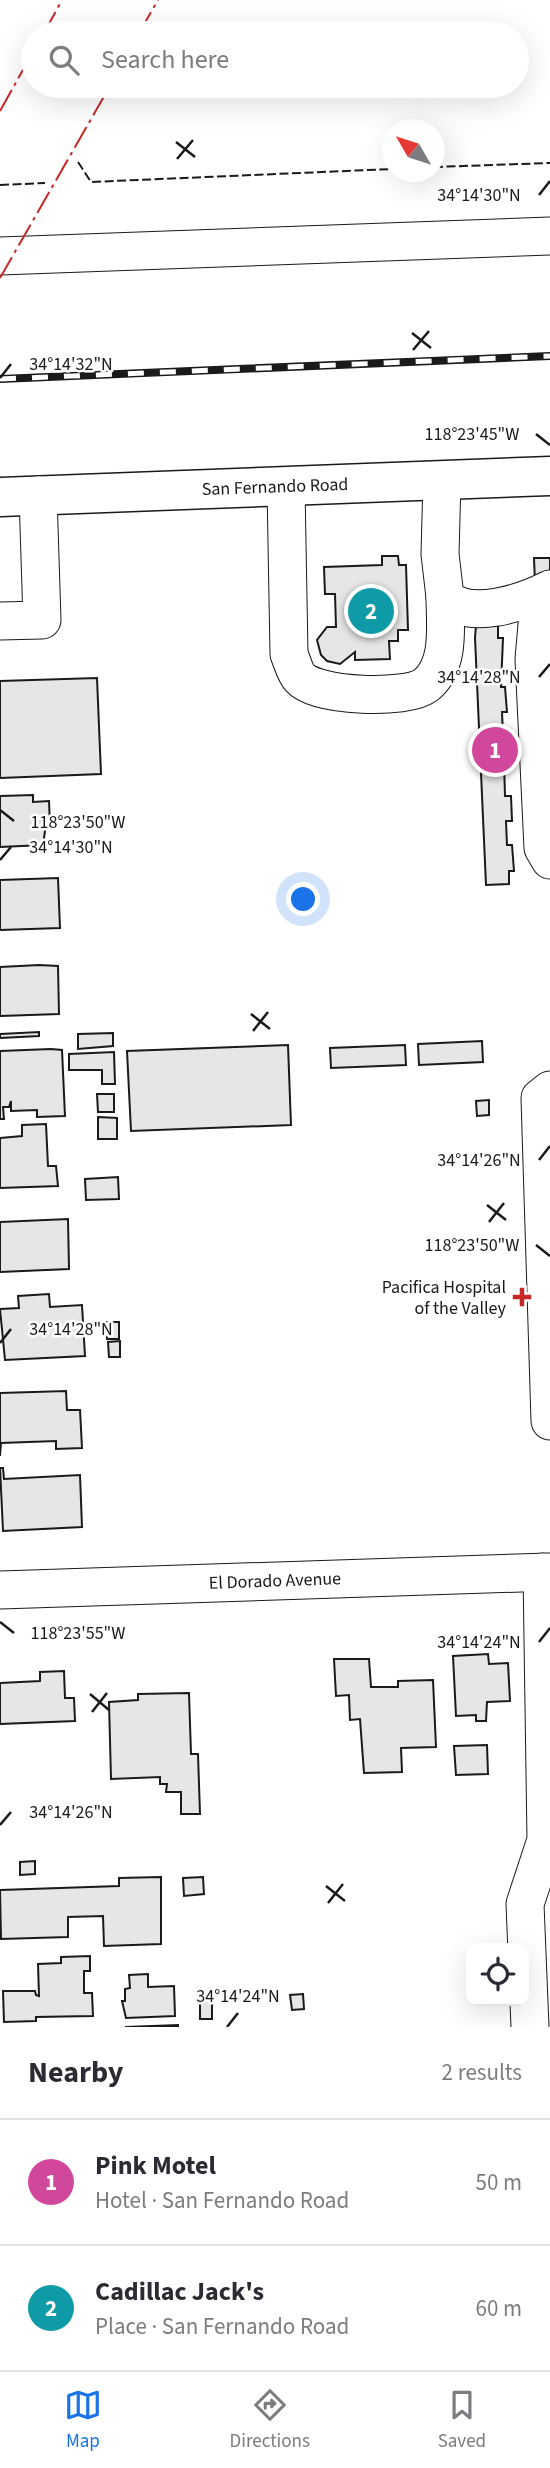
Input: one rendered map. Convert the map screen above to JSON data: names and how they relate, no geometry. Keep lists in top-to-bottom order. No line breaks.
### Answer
{"streets":{"main road":["San Fernando Road"],"street":["El Dorado Avenue"]},"places":{"health":["Pacifica Hospital of the Valley"]},"north":"top left","page":{"search":"Search here","pins":["2","1"],"heading":["Nearby","2 results"],"list":[{"mark":"1","name":"Pink Motel","note":"Hotel · San Fernando Road","value":"50 m"},{"mark":"2","name":"Cadillac Jack's","note":"Place · San Fernando Road","value":"60 m"}],"nav":["Map","Directions","Saved"]},"coordinates":["34°14'30\"N","34°14'32\"N","118°23'45\"W","34°14'28\"N","118°23'50\"W","34°14'26\"N","118°23'55\"W","34°14'24\"N"]}
